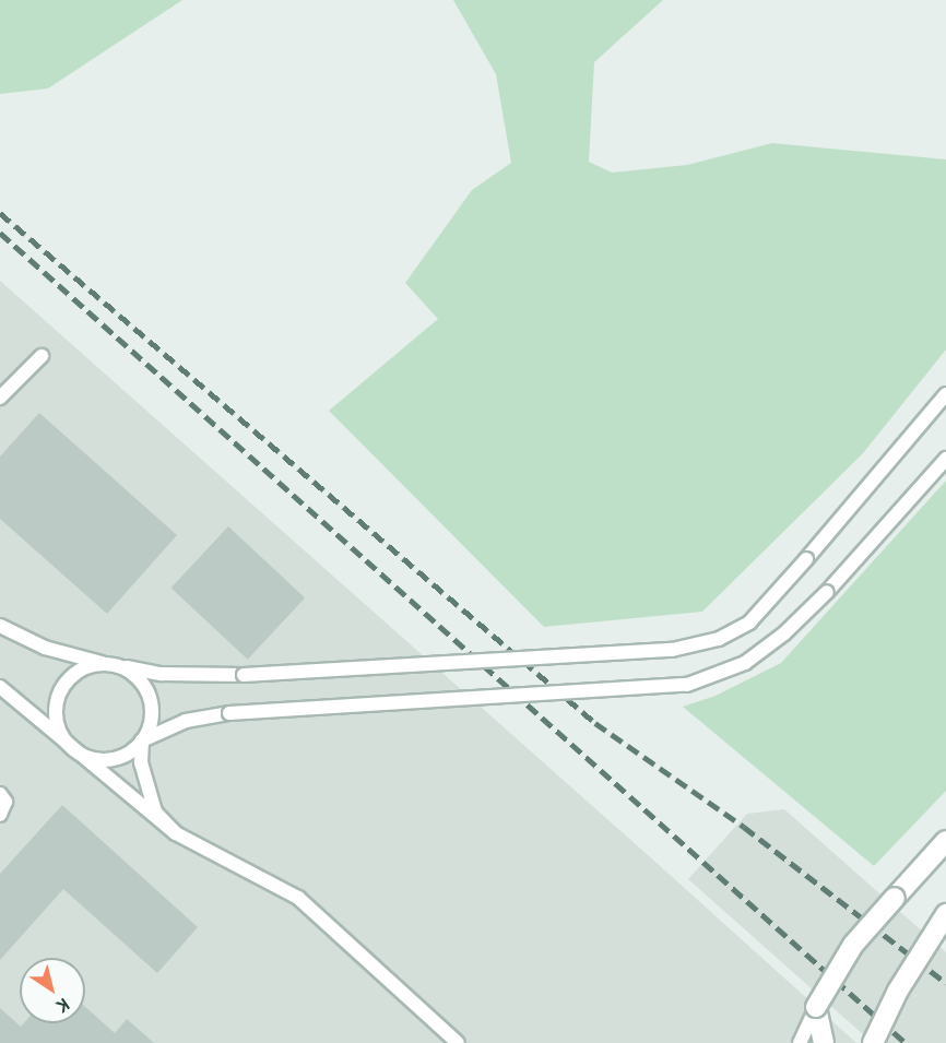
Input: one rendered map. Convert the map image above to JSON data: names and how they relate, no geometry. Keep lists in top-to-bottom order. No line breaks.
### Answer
{"north":"bottom right"}
